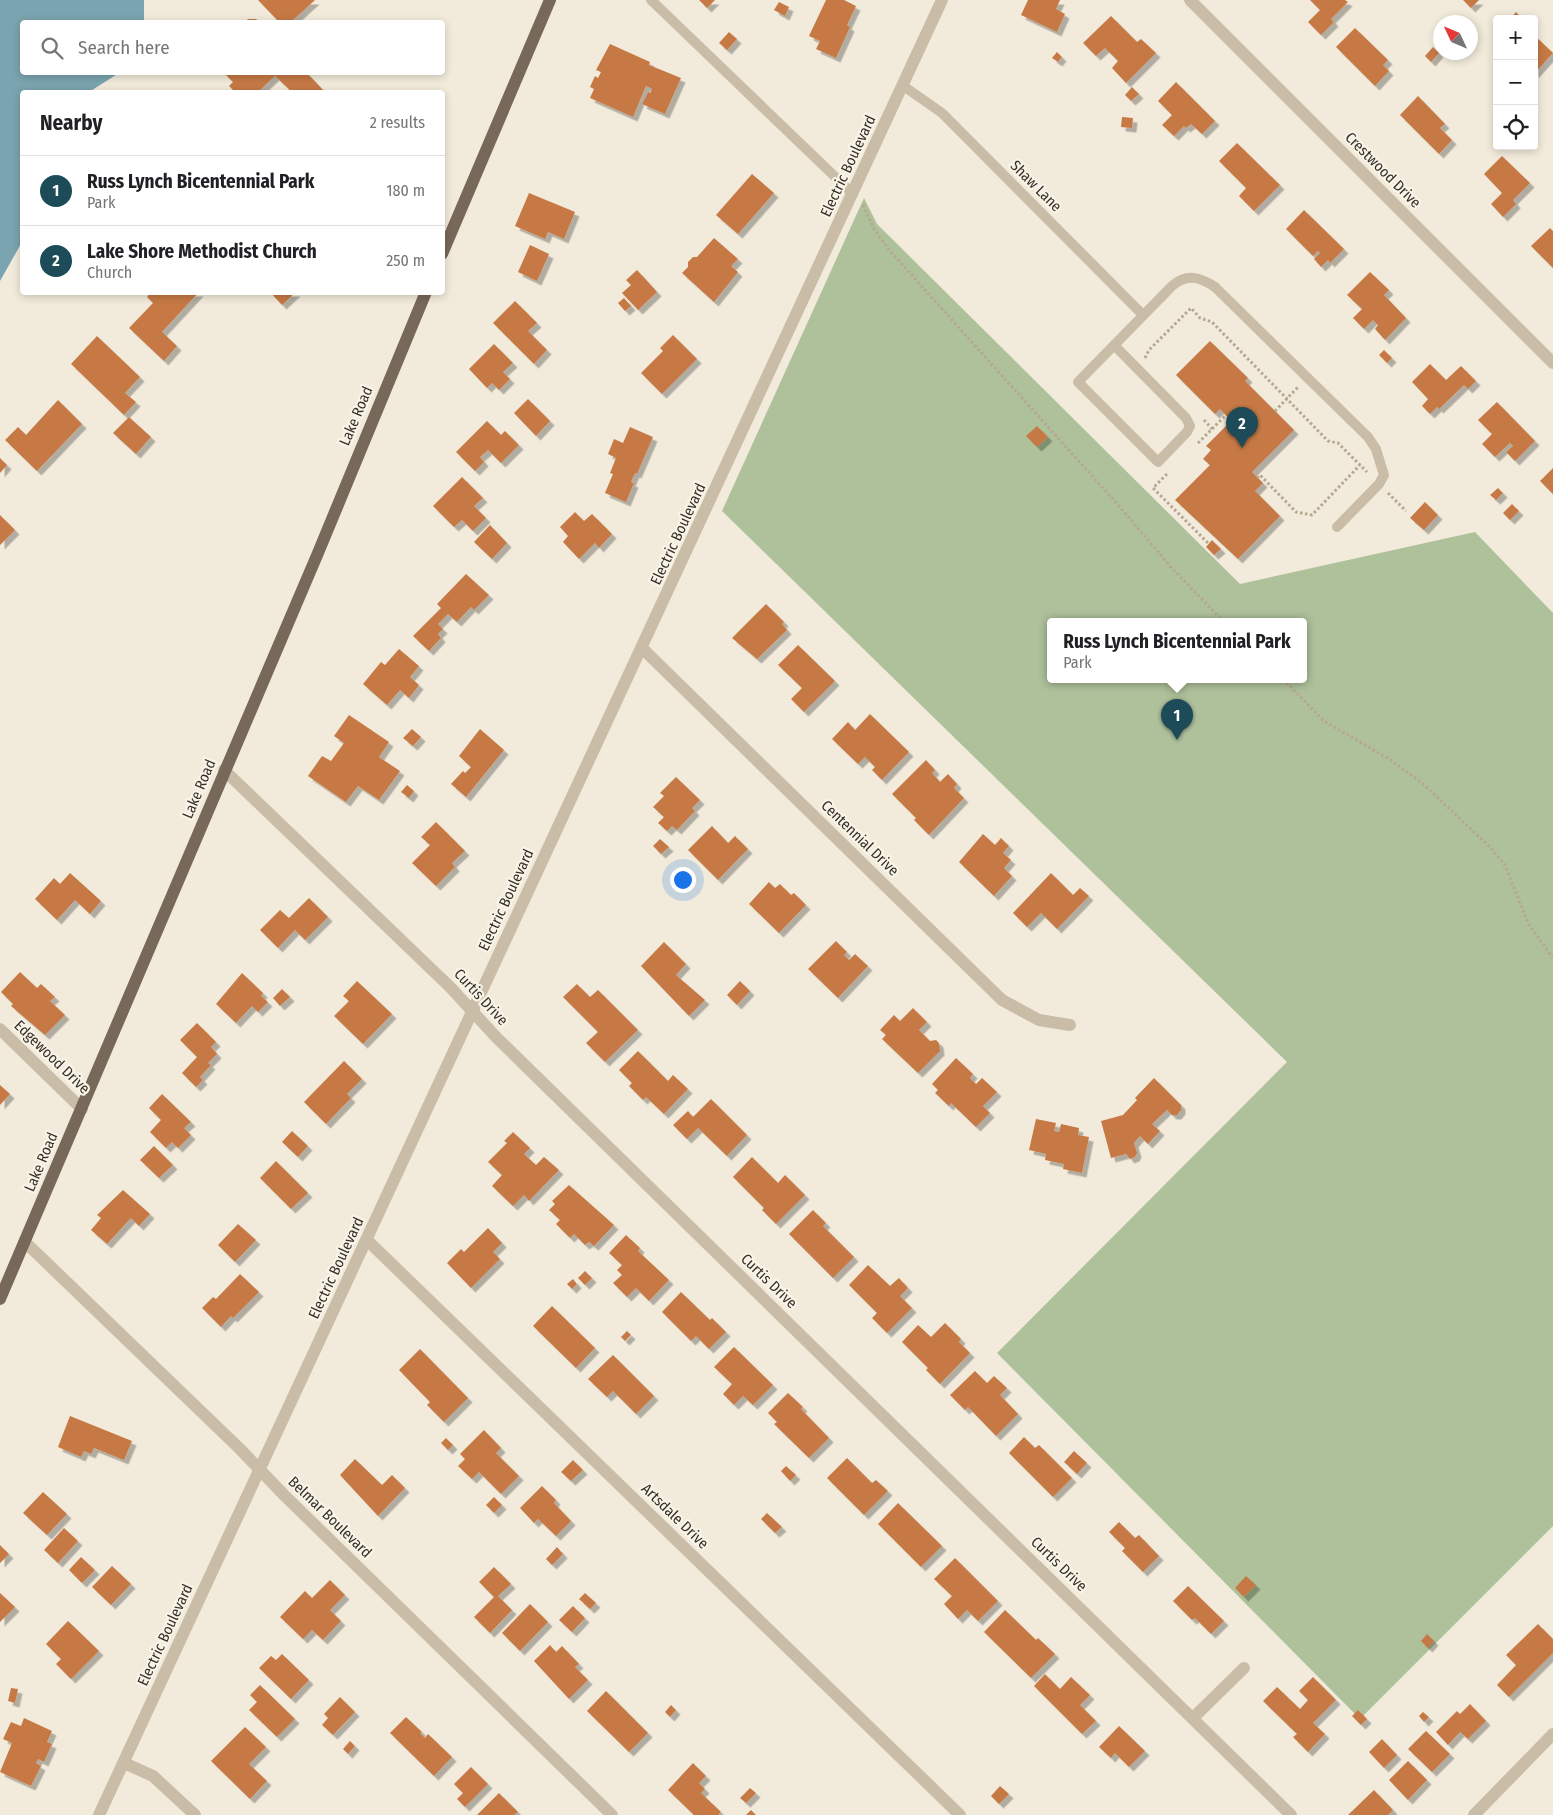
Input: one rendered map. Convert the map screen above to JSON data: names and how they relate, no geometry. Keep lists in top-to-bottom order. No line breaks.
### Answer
{"streets":{"main road":["Lake Road"],"street":["Electric Boulevard","Crestwood Drive","Centennial Drive","Curtis Drive","Edgewood Drive","Artsdale Drive","Belmar Boulevard"],"lane":["Shaw Lane"]},"crossings":[["Electric Boulevard","Shaw Lane"],["Electric Boulevard","Centennial Drive"],["Electric Boulevard","Curtis Drive"],["Electric Boulevard","Artsdale Drive"],["Electric Boulevard","Belmar Boulevard"],["Lake Road","Curtis Drive"],["Lake Road","Edgewood Drive"],["Lake Road","Belmar Boulevard"]],"north":"top left","page":{"map_buttons":["+","−"],"search":"Search here","heading":["Nearby","2 results"],"list":[{"mark":"1","name":"Russ Lynch Bicentennial Park","note":"Park","value":"180 m"},{"mark":"2","name":"Lake Shore Methodist Church","note":"Church","value":"250 m"}],"pins":["2","1"],"popup":["Russ Lynch Bicentennial Park","Park"]}}
